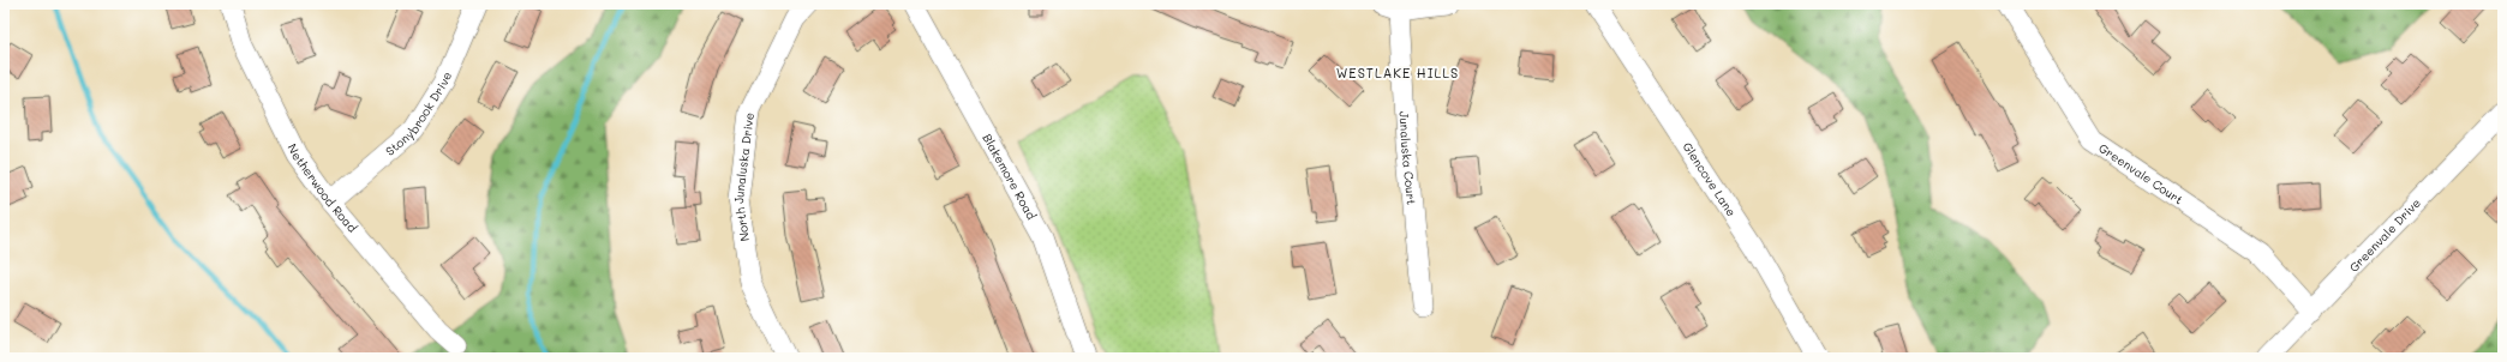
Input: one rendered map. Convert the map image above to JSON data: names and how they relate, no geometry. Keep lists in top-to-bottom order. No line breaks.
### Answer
{"streets":{"street":["Stonybrook Drive","Junaluska Court","Greenvale Court","Blakemore Road","North Junaluska Drive","Glencove Lane","Netherwood Road","Greenvale Drive"]},"crossings":[["Stonybrook Drive","Netherwood Road"],["Greenvale Court","Greenvale Drive"]],"districts":["WESTLAKE HILLS"]}
